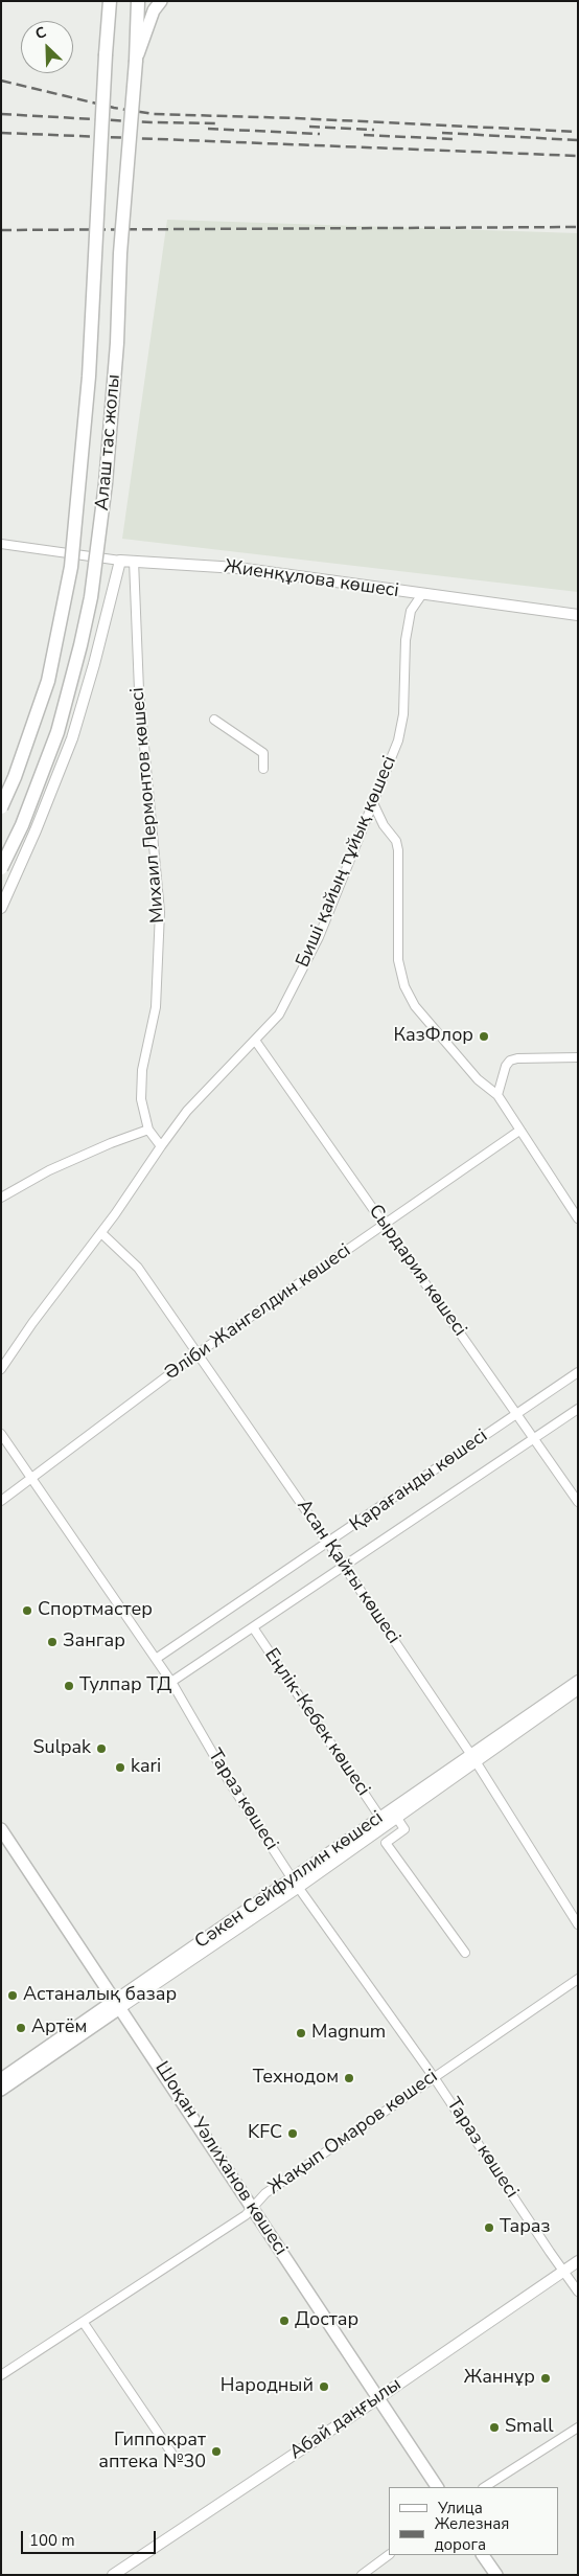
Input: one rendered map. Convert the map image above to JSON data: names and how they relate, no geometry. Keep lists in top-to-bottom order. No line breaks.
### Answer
{"streets":{"main road":["Алаш тас жолы","Сәкен Сейфуллин көшесі","Шоқан Уәлиханов көшесі"],"street":["Жиенқұлова көшесі","Михаил Лермонтов көшесі","Биші қайың тұйық көшесі","Сырдария көшесі","Әліби Жангелдин көшесі","Қарағанды көшесі","Асан Қайғы көшесі","Еңлік-Кебек көшесі","Тараз көшесі","Жақып Омаров көшесі","Абай даңғылы"]},"crossings":[["Жиенқұлова көшесі","Михаил Лермонтов көшесі"],["Жиенқұлова көшесі","Биші қайың тұйық көшесі"],["Михаил Лермонтов көшесі","Биші қайың тұйық көшесі"],["Биші қайың тұйық көшесі","Сырдария көшесі"],["Сырдария көшесі","Әліби Жангелдин көшесі"],["Сырдария көшесі","Қарағанды көшесі"],["Әліби Жангелдин көшесі","Асан Қайғы көшесі"],["Әліби Жангелдин көшесі","Тараз көшесі"],["Қарағанды көшесі","Асан Қайғы көшесі"],["Қарағанды көшесі","Еңлік-Кебек көшесі"],["Қарағанды көшесі","Тараз көшесі"],["Асан Қайғы көшесі","Сәкен Сейфуллин көшесі"],["Еңлік-Кебек көшесі","Сәкен Сейфуллин көшесі"],["Тараз көшесі","Сәкен Сейфуллин көшесі"],["Тараз көшесі","Жақып Омаров көшесі"],["Тараз көшесі","Абай даңғылы"],["Сәкен Сейфуллин көшесі","Шоқан Уәлиханов көшесі"],["Жақып Омаров көшесі","Шоқан Уәлиханов көшесі"],["Шоқан Уәлиханов көшесі","Абай даңғылы"]],"places":["КазФлор","Спортмастер","Зангар","Тулпар ТД","Sulpak","kari","Астаналық базар","Артём","Magnum","Технодом","KFC","Тараз","Достар","Жаннұр","Народный","Small","Гиппократ аптека №30"],"legend":["Улица","Железная дорога"],"scale_bar":"100 m","north":"top left"}
